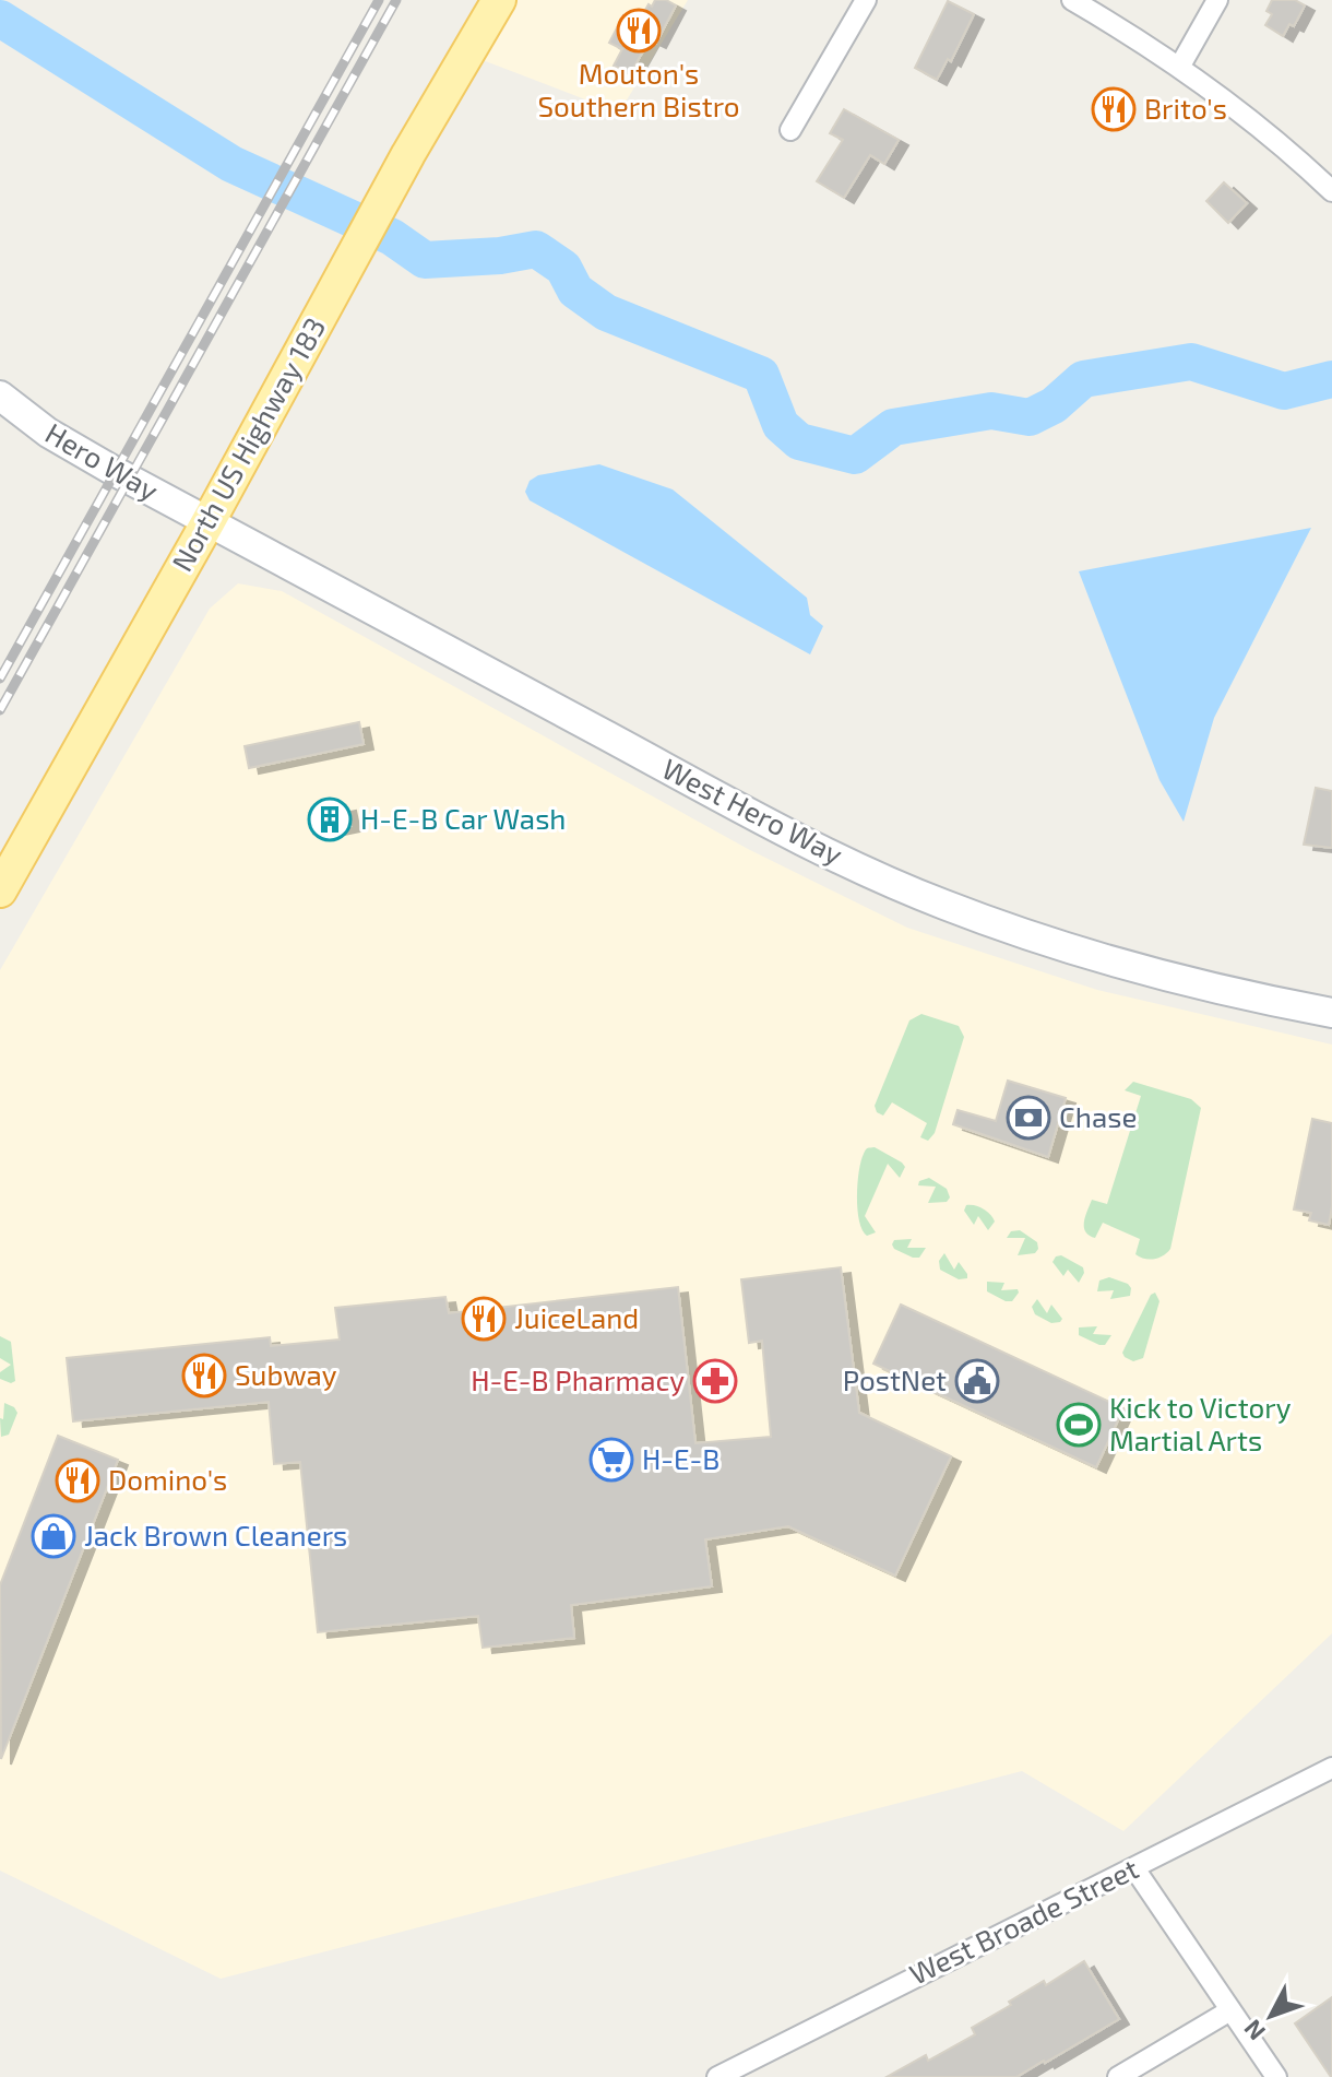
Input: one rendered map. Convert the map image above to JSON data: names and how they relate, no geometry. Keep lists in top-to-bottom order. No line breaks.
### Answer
{"streets":{"main road":["North US Highway 183","Hero Way","West Hero Way"],"street":["West Broade Street"]},"crossings":[["North US Highway 183","Hero Way"],["North US Highway 183","West Hero Way"],["Hero Way","West Hero Way"]],"places":{"restaurant":["Mouton's Southern Bistro","Brito's","JuiceLand","Subway","Domino's"],"building":["H-E-B Car Wash"],"bank":["Chase"],"pharmacy":["H-E-B Pharmacy"],"public building":["PostNet"],"sports":["Kick to Victory Martial Arts"],"supermarket":["H-E-B"],"shop":["Jack Brown Cleaners"]},"north":"bottom left"}
